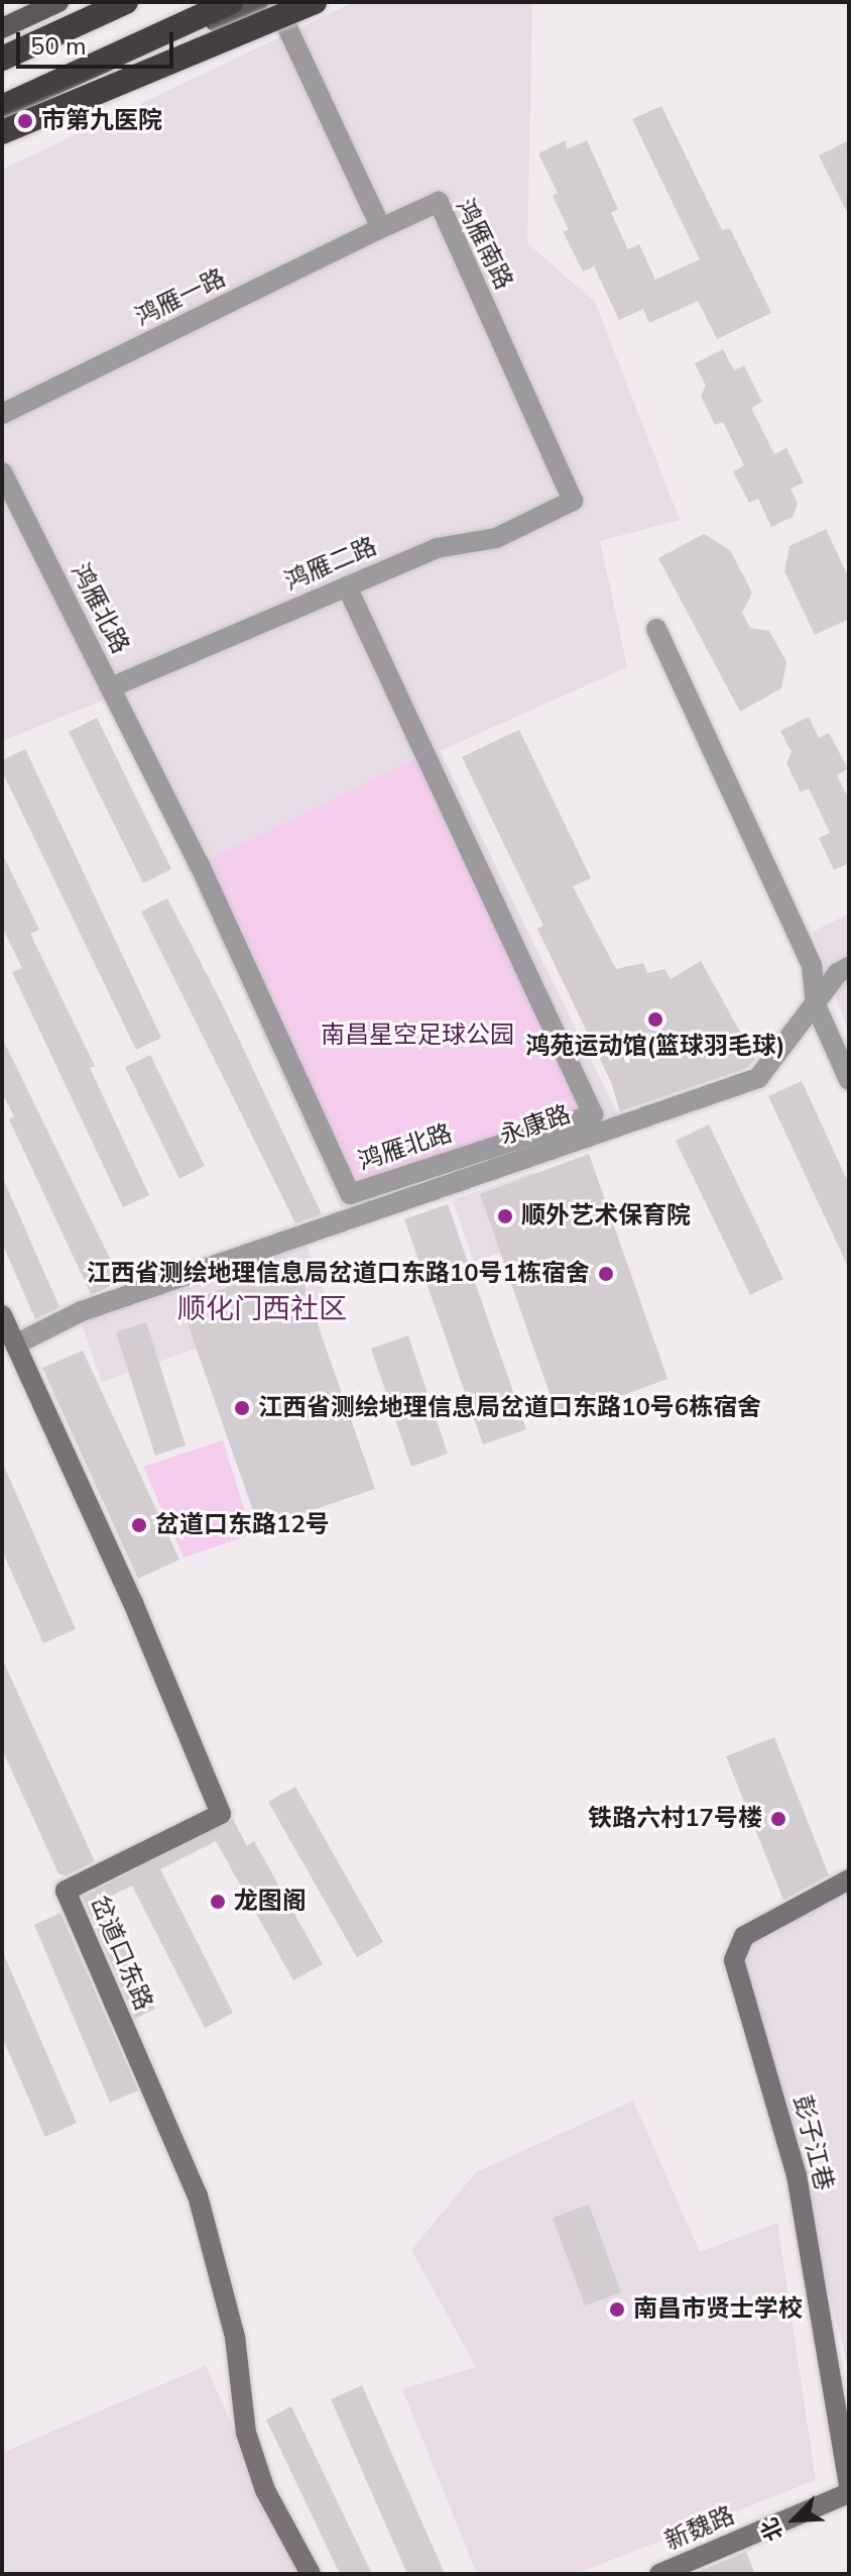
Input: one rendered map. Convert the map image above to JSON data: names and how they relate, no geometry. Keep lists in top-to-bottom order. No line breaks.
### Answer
{"streets":{"street":["鸿雁南路","鸿雁一路","鸿雁二路","鸿雁北路","永康路","岔道口东路","彭子江巷","新魏路"]},"crossings":[["鸿雁南路","鸿雁一路"],["鸿雁南路","鸿雁二路"],["鸿雁二路","鸿雁北路"],["永康路","岔道口东路"]],"districts":["顺化门西社区"],"parks":["南昌星空足球公园"],"places":["市第九医院","鸿苑运动馆(篮球羽毛球)","顺外艺术保育院","江西省测绘地理信息局岔道口东路10号1栋宿舍","江西省测绘地理信息局岔道口东路10号6栋宿舍","岔道口东路12号","铁路六村17号楼","龙图阁","南昌市贤士学校"],"scale_bar":"50 m","north":"bottom left"}
